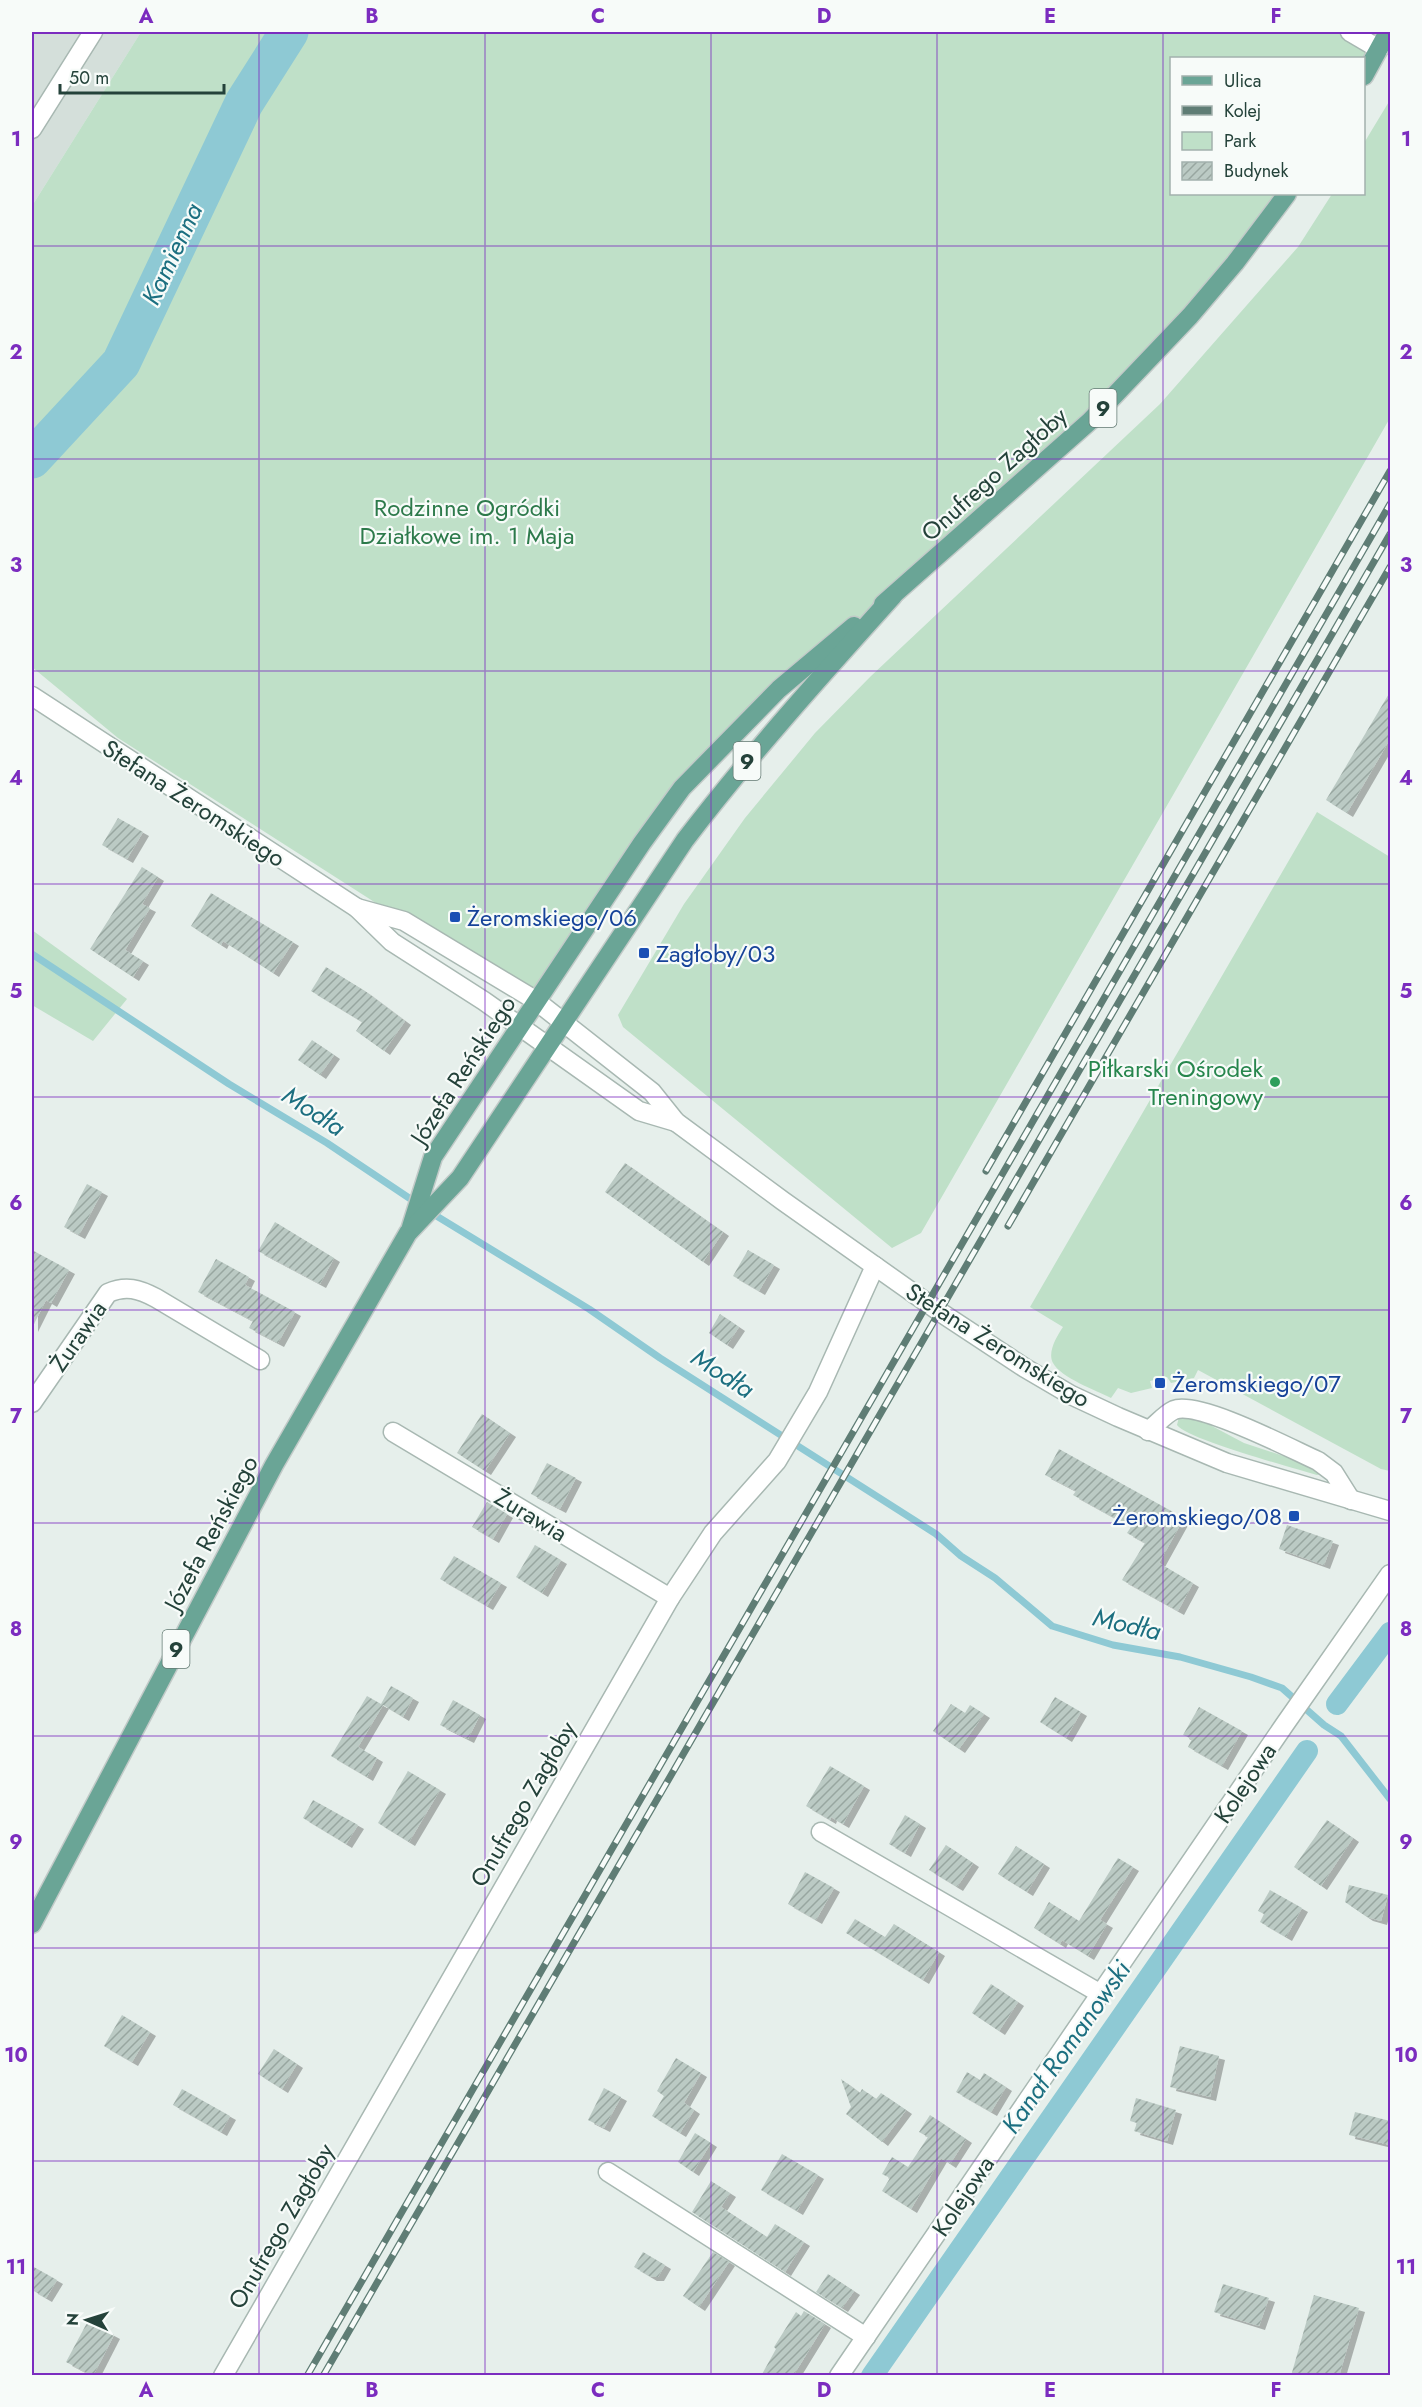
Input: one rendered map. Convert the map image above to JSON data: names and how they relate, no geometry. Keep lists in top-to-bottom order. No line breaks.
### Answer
{"streets":{"main road":["9","Onufrego Zagłoby","Józefa Reńskiego"],"street":["Stefana Żeromskiego","Żurawia","Kolejowa"]},"crossings":[["Onufrego Zagłoby","Stefana Żeromskiego"],["Onufrego Zagłoby","Józefa Reńskiego"],["Onufrego Zagłoby","Żurawia"],["Stefana Żeromskiego","Józefa Reńskiego"]],"water":["Kamienna","Modła","Kanał Romanowski"],"parks":["Rodzinne Ogródki Działkowe im. 1 Maja"],"places":{"transit":["Żeromskiego/06","Zagłoby/03","Żeromskiego/07","Żeromskiego/08"],"other":["Piłkarski Ośrodek Treningowy"]},"legend":["Ulica","Kolej","Park","Budynek"],"scale_bar":"50 m","north":"left","grid":{"columns":["A","B","C","D","E","F"],"rows":["1","2","3","4","5","6","7","8","9","10","11"]}}
